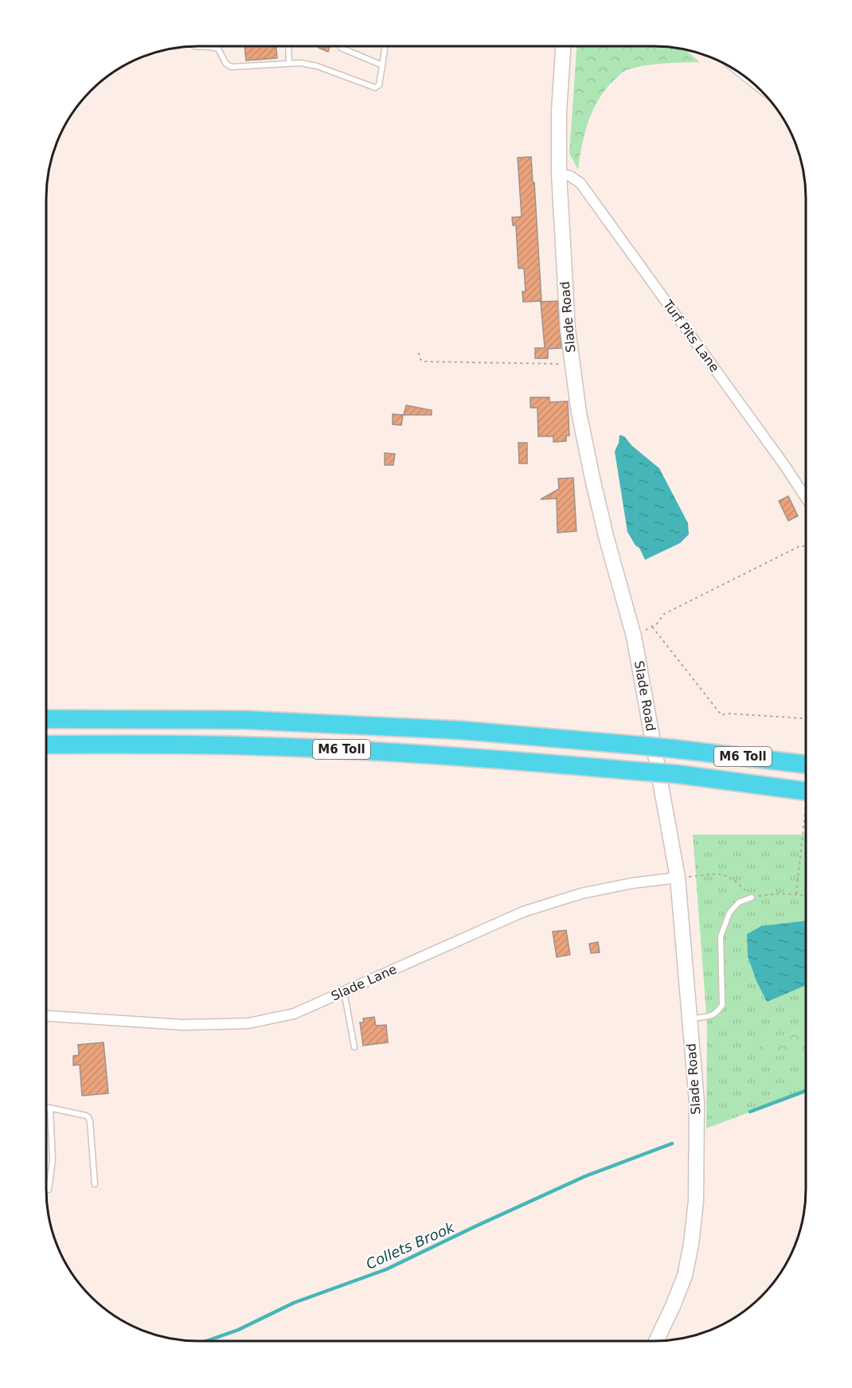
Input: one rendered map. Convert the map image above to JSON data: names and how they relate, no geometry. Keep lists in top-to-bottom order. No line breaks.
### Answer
{"streets":{"highway":["M6 Toll"],"main road":["Slade Road"],"street":["Turf Pits Lane","Slade Lane"]},"crossings":[["Slade Road","Turf Pits Lane"],["Slade Road","Slade Lane"]],"water":["Collets Brook"]}
